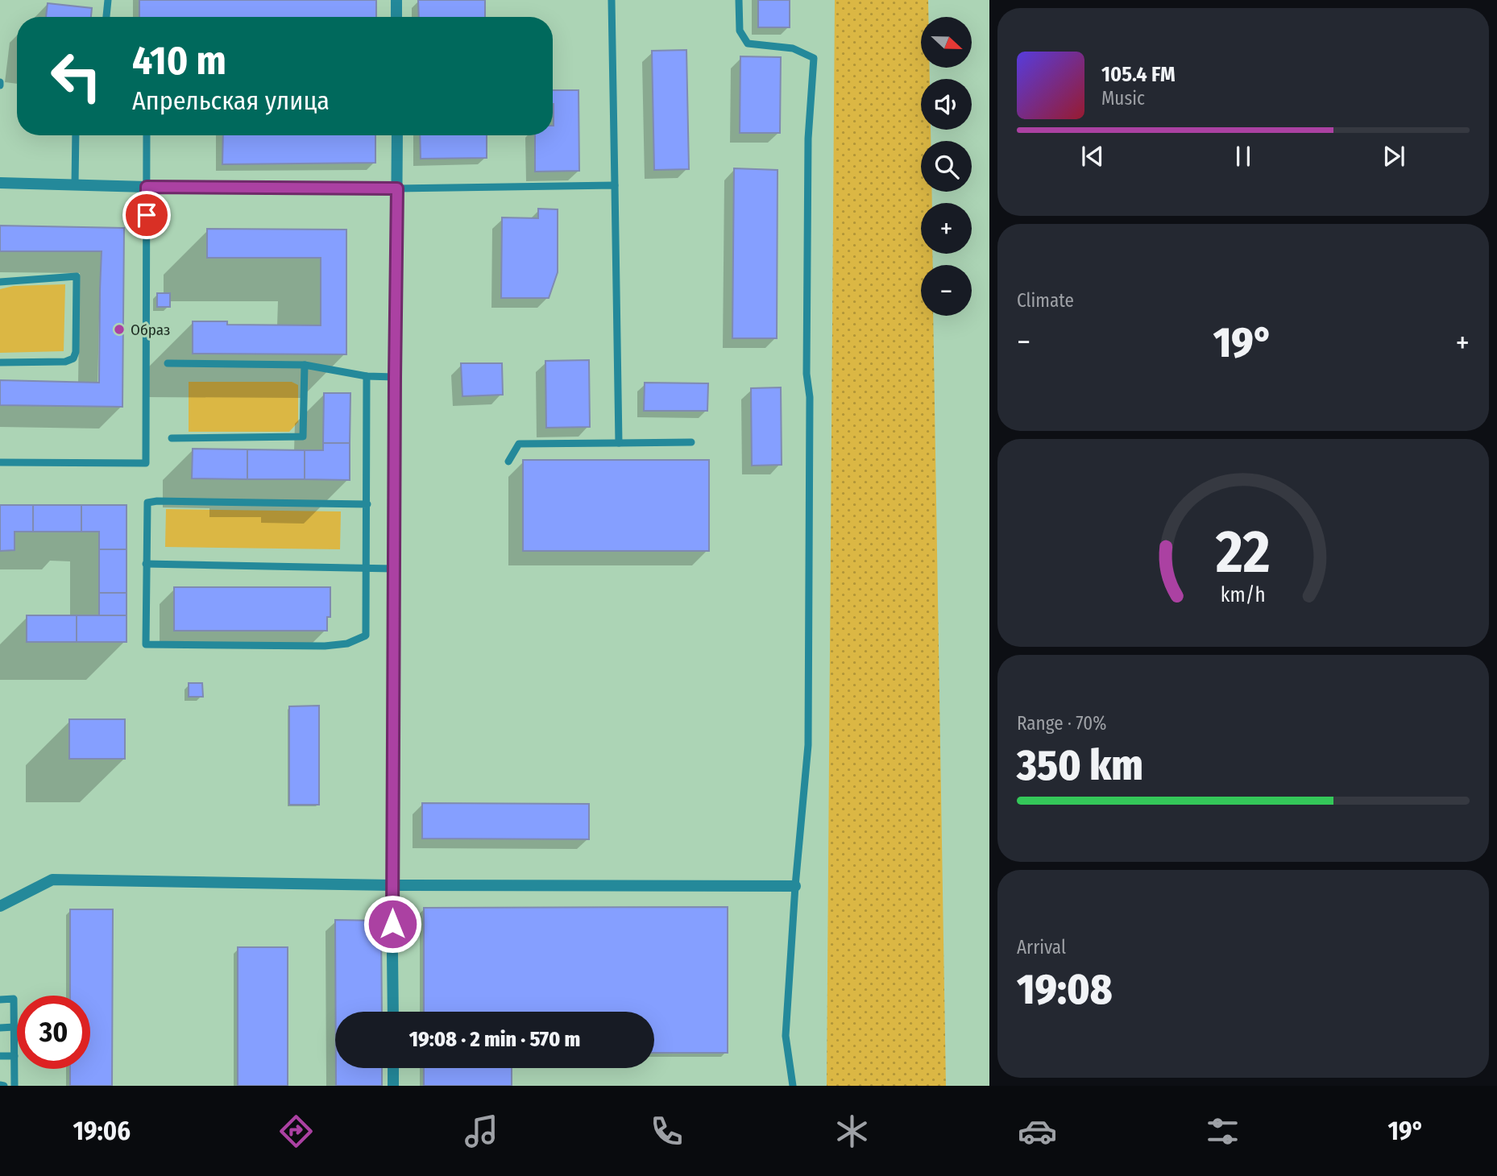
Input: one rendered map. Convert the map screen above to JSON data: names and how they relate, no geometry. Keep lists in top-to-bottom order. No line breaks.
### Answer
{"places":["Образ"],"north":"right","page":{"map_buttons":["+","−"],"turn":["410 m","Апрельская улица"],"song":["105.4 FM","Music"],"tile":["Climate",["Range · 70%","350 km"],["Arrival","19:08"]],"heat":["−","19°","+"],"limit":"30","trip":"19:08 · 2 min · 570 m","tabs":["19:06","19°"],"gauge":["22","km/h"]}}
